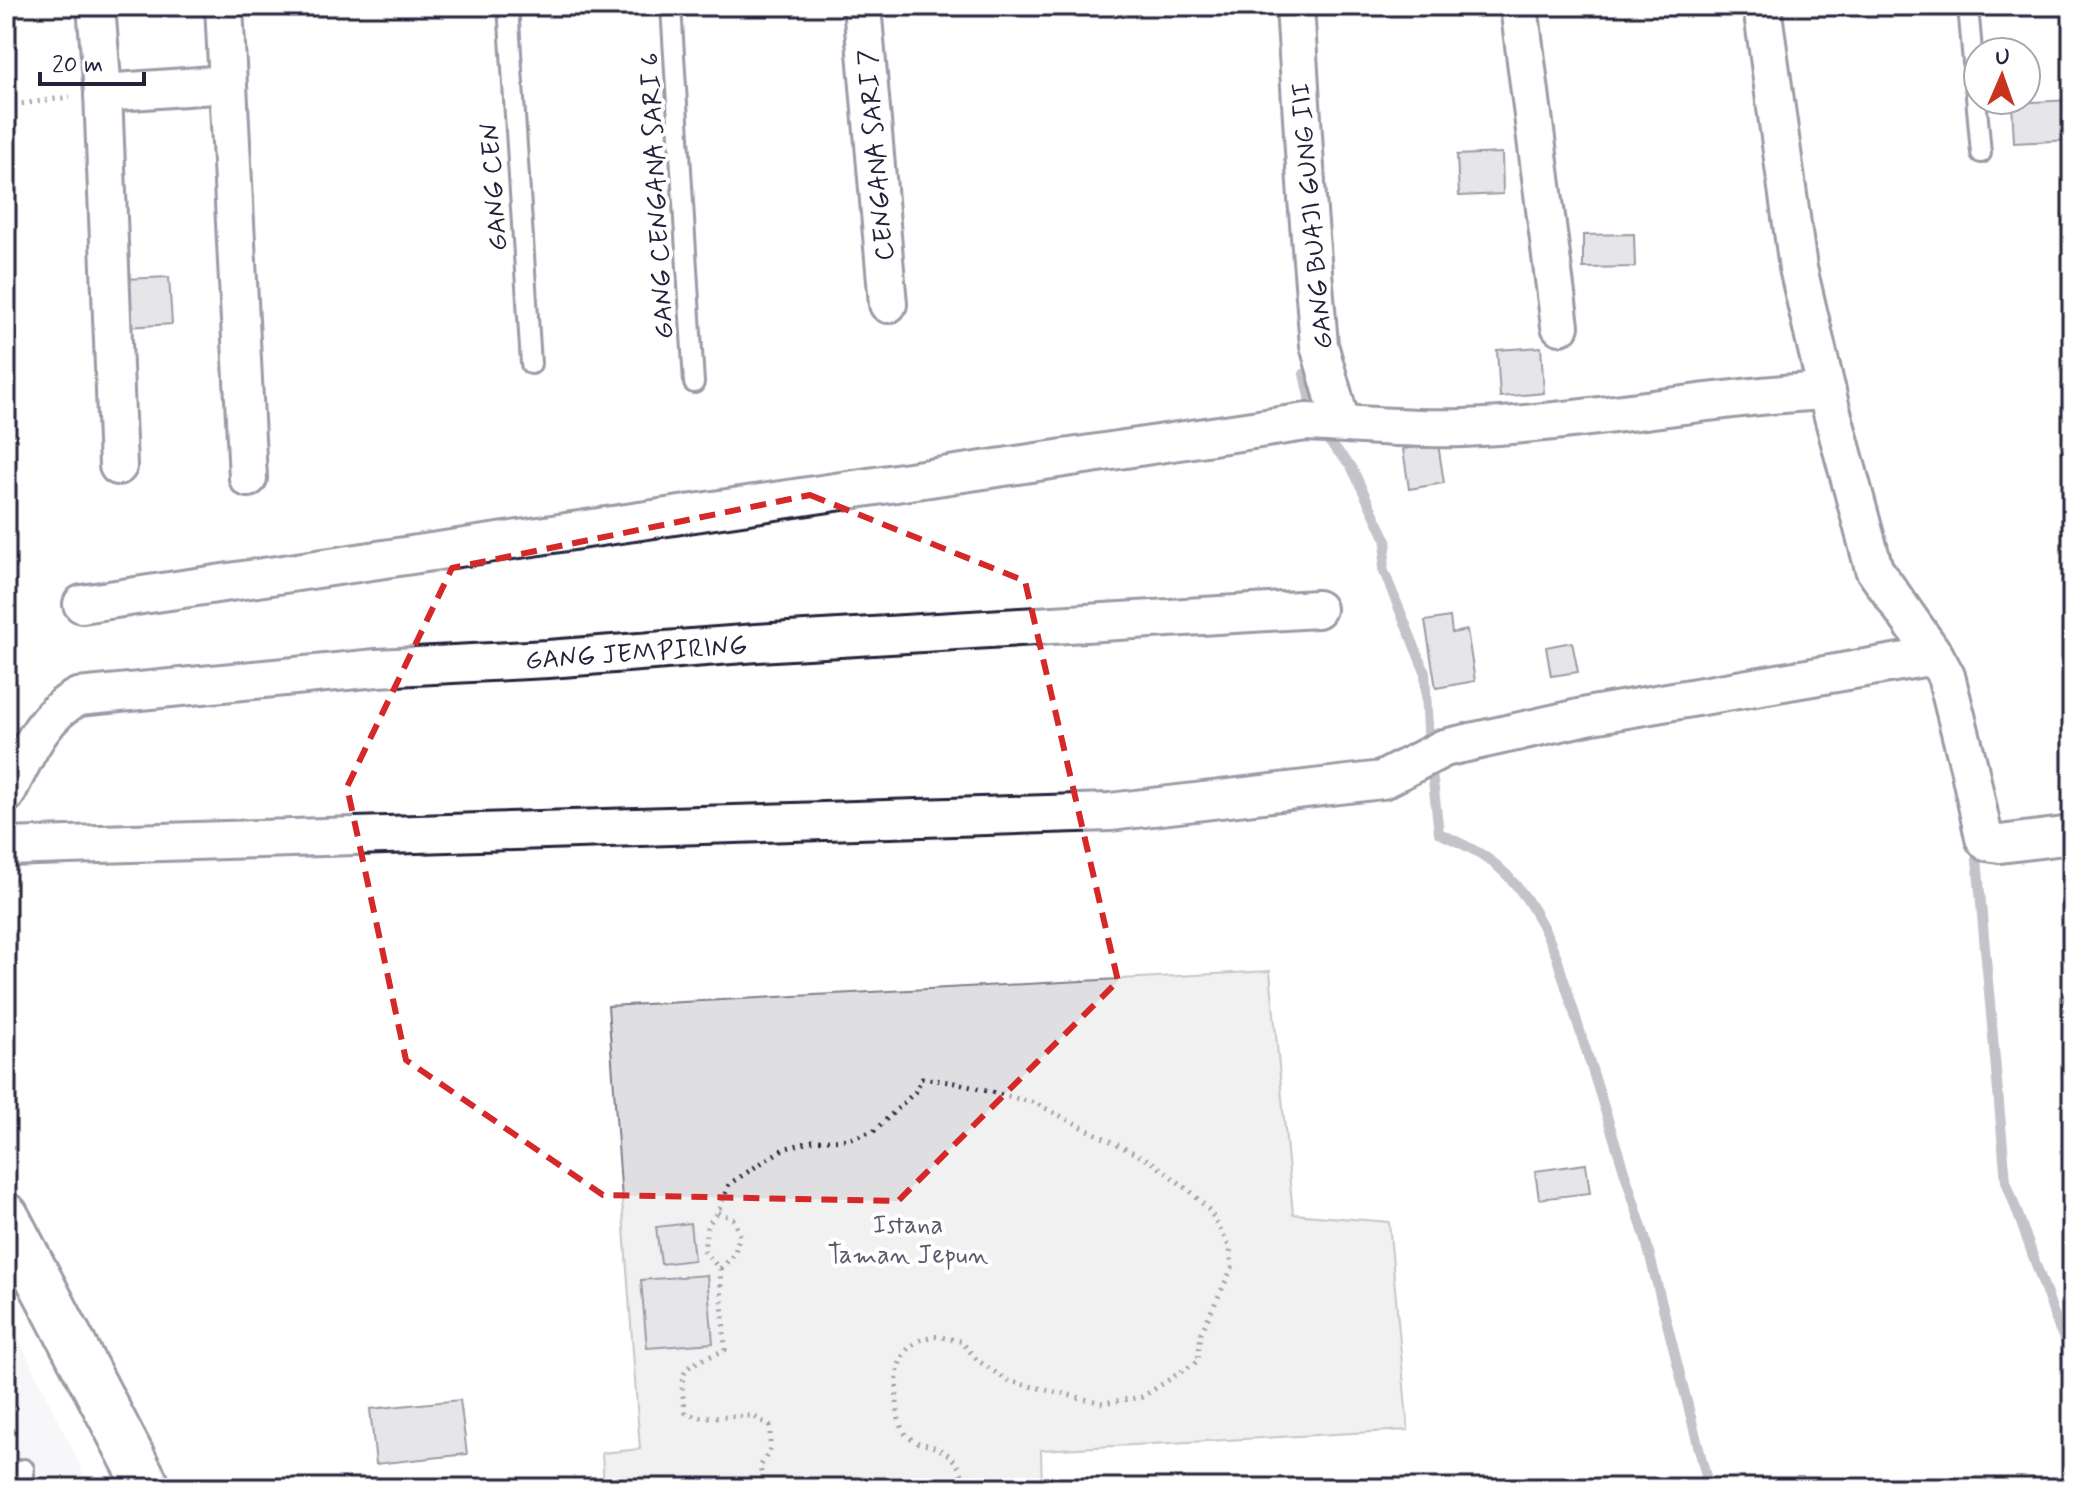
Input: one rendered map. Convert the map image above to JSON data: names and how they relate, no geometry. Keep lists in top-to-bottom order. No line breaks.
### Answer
{"streets":{"street":["CENGANA SARI 7","GANG BUAJI GUNG III","GANG JEMPIRING"],"lane":["GANG CEN","GANG CENGANA SARI 6"]},"parks":["Istana Taman Jepun"],"scale_bar":"20 m","north":"top"}
